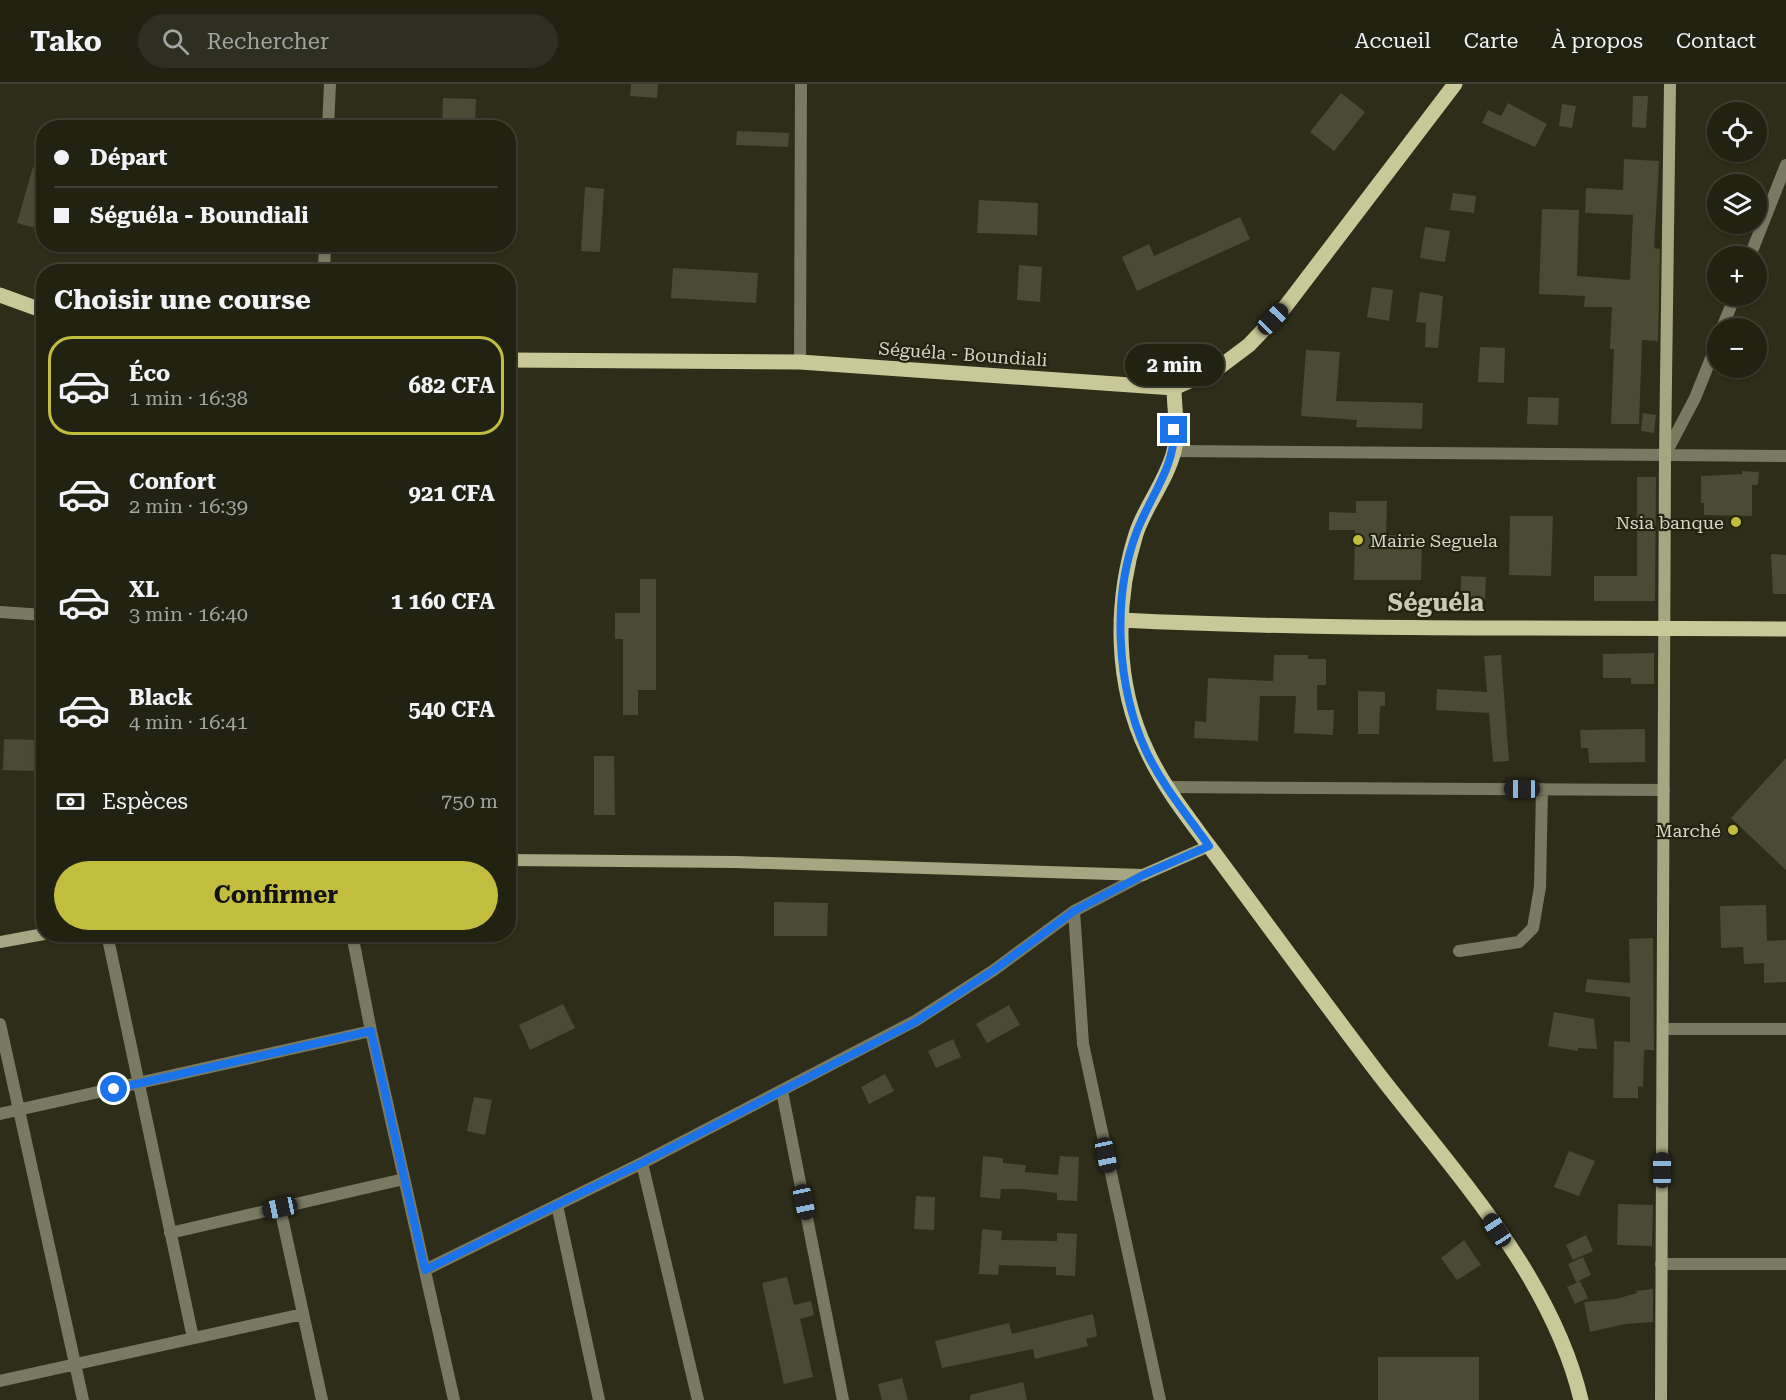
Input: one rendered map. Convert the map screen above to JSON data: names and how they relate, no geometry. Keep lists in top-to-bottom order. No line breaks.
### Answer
{"streets":{"main road":["Séguéla - Boundiali"]},"districts":["Séguéla"],"places":["Nsia banque","Mairie Seguela","Marché"],"page":{"header":"Tako","search":"Rechercher","nav":["Accueil","Carte","À propos","Contact"],"map_buttons":["+","−"],"banner":["Départ","Séguéla - Boundiali"],"heading":"Choisir une course","list":[{"name":"Éco","note":"1 min · 16:38","value":"682 CFA"},{"name":"Confort","note":"2 min · 16:39","value":"921 CFA"},{"name":"XL","note":"3 min · 16:40","value":"1 160 CFA"},{"name":"Black","note":"4 min · 16:41","value":"540 CFA"}],"bubble":"2 min","pay":["Espèces","750 m"],"buttons":"Confirmer"}}
